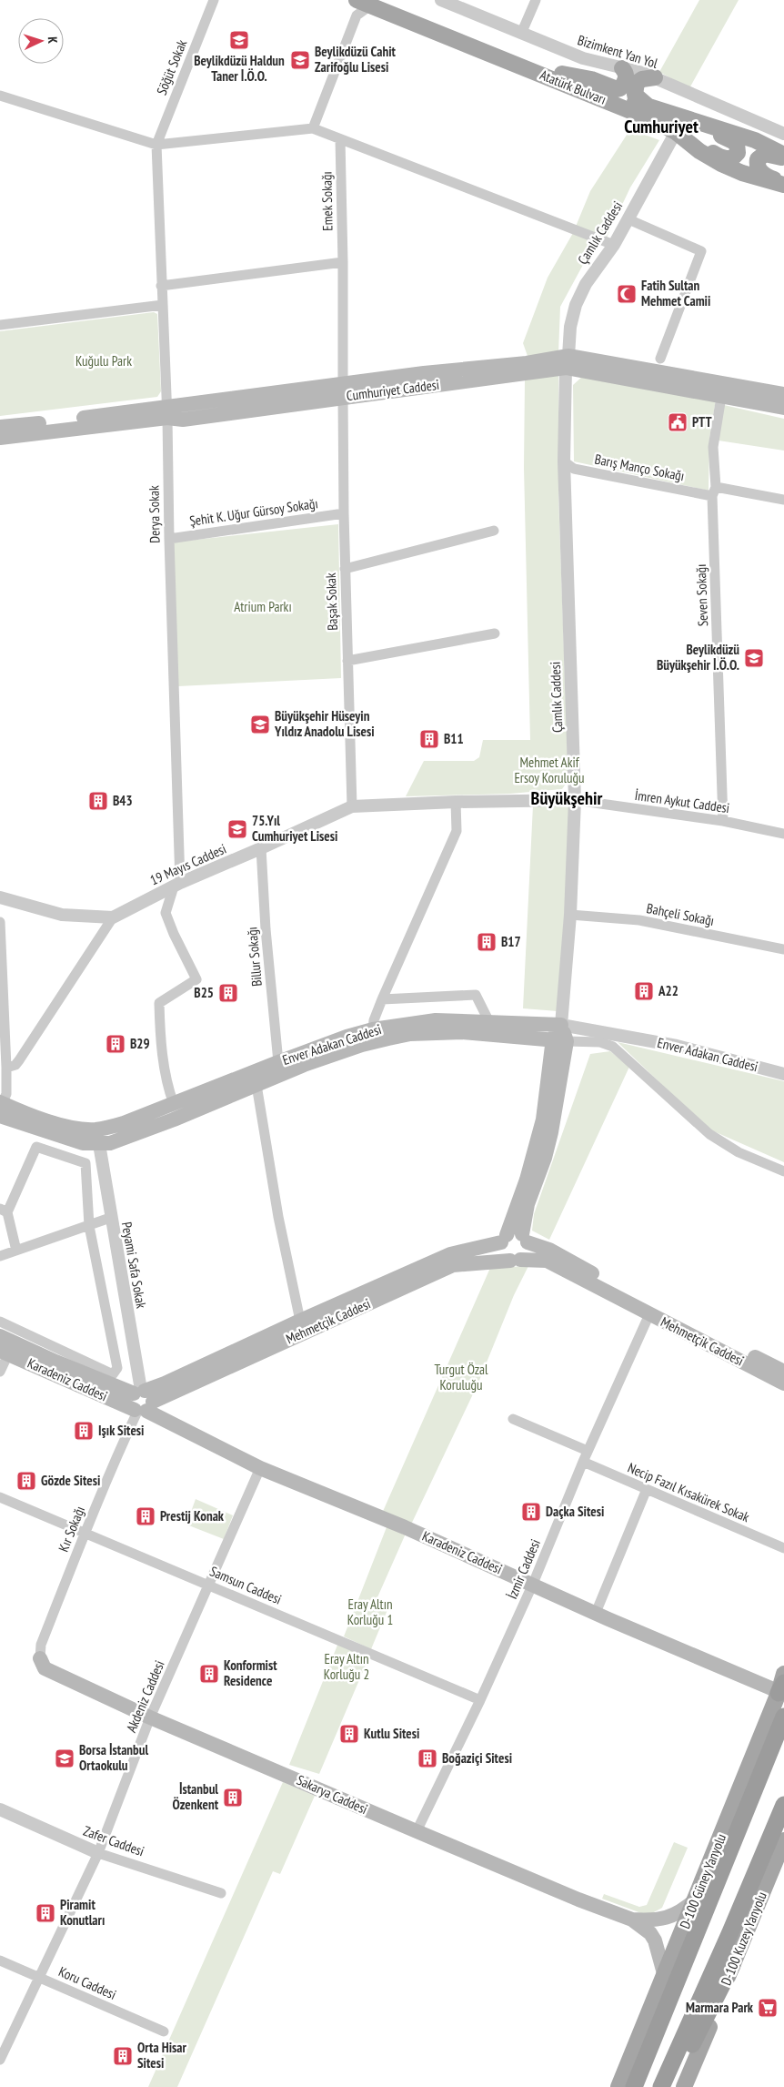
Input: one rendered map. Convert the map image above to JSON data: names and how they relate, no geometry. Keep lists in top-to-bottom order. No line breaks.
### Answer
{"streets":{"main road":["Atatürk Bulvarı","Cumhuriyet Caddesi","Enver Adakan Caddesi","Mehmetçik Caddesi","Karadeniz Caddesi","Sakarya Caddesi","D-100 Güney Yanyolu","D-100 Kuzey Yanyolu"],"street":["Bizimkent Yan Yol","Söğüt Sokak","Emek Sokağı","Çamlık Caddesi","Barış Manço Sokağı","Şehit K. Uğur Gürsoy Sokağı","Derya Sokak","Seven Sokağı","Başak Sokak","İmren Aykut Caddesi","19 Mayıs Caddesi","Bahçeli Sokağı","Billur Sokağı","Peyami Safa Sokak","Necip Fazıl Kısakürek Sokak","Kır Sokağı","İzmir Caddesi","Samsun Caddesi","Akdeniz Caddesi","Zafer Caddesi","Koru Caddesi"]},"crossings":[["Söğüt Sokak","Derya Sokak"],["Atatürk Bulvarı","Çamlık Caddesi"],["Emek Sokağı","Cumhuriyet Caddesi"],["Emek Sokağı","Başak Sokak"],["Çamlık Caddesi","Cumhuriyet Caddesi"],["Çamlık Caddesi","Barış Manço Sokağı"],["Çamlık Caddesi","İmren Aykut Caddesi"],["Çamlık Caddesi","19 Mayıs Caddesi"],["Çamlık Caddesi","Bahçeli Sokağı"],["Çamlık Caddesi","Enver Adakan Caddesi"],["Cumhuriyet Caddesi","Derya Sokak"],["Cumhuriyet Caddesi","Seven Sokağı"],["Cumhuriyet Caddesi","Başak Sokak"],["Barış Manço Sokağı","Seven Sokağı"],["Şehit K. Uğur Gürsoy Sokağı","Derya Sokak"],["Şehit K. Uğur Gürsoy Sokağı","Başak Sokak"],["Derya Sokak","19 Mayıs Caddesi"],["Derya Sokak","Enver Adakan Caddesi"],["Seven Sokağı","İmren Aykut Caddesi"],["Başak Sokak","19 Mayıs Caddesi"],["İmren Aykut Caddesi","19 Mayıs Caddesi"],["19 Mayıs Caddesi","Billur Sokağı"],["Billur Sokağı","Enver Adakan Caddesi"],["Enver Adakan Caddesi","Peyami Safa Sokak"],["Peyami Safa Sokak","Mehmetçik Caddesi"],["Peyami Safa Sokak","Karadeniz Caddesi"],["Peyami Safa Sokak","Kır Sokağı"],["Mehmetçik Caddesi","Karadeniz Caddesi"],["Mehmetçik Caddesi","Kır Sokağı"],["Mehmetçik Caddesi","İzmir Caddesi"],["Karadeniz Caddesi","Kır Sokağı"],["Karadeniz Caddesi","İzmir Caddesi"],["Karadeniz Caddesi","Akdeniz Caddesi"],["Karadeniz Caddesi","D-100 Güney Yanyolu"],["Necip Fazıl Kısakürek Sokak","İzmir Caddesi"],["Kır Sokağı","Samsun Caddesi"],["Kır Sokağı","Sakarya Caddesi"],["İzmir Caddesi","Samsun Caddesi"],["İzmir Caddesi","Sakarya Caddesi"],["Samsun Caddesi","Akdeniz Caddesi"],["Akdeniz Caddesi","Sakarya Caddesi"],["Akdeniz Caddesi","Zafer Caddesi"],["Akdeniz Caddesi","Koru Caddesi"]],"districts":["Cumhuriyet","Büyükşehir"],"parks":["Kuğulu Park","Atrium Parkı","Mehmet Akif Ersoy Koruluğu","Turgut Özal Koruluğu","Eray Altın Korluğu 1","Eray Altın Korluğu 2"],"places":{"school or university":["Beylikdüzü Haldun Taner İ.Ö.O.","Beylikdüzü Cahit Zarifoğlu Lisesi","Beylikdüzü Büyükşehir İ.Ö.O.","Büyükşehir Hüseyin Yıldız Anadolu Lisesi","75.Yıl Cumhuriyet Lisesi","Borsa İstanbul Ortaokulu"],"mosque":["Fatih Sultan Mehmet Camii"],"public building":["PTT"],"building":["B11","B43","B17","A22","B25","B29","Işık Sitesi","Gözde Sitesi","Daçka Sitesi","Prestij Konak","Konformist Residence","Kutlu Sitesi","Boğaziçi Sitesi","İstanbul Özenkent","Piramit Konutları","Orta Hisar Sitesi"],"supermarket":["Marmara Park"]},"north":"right"}
